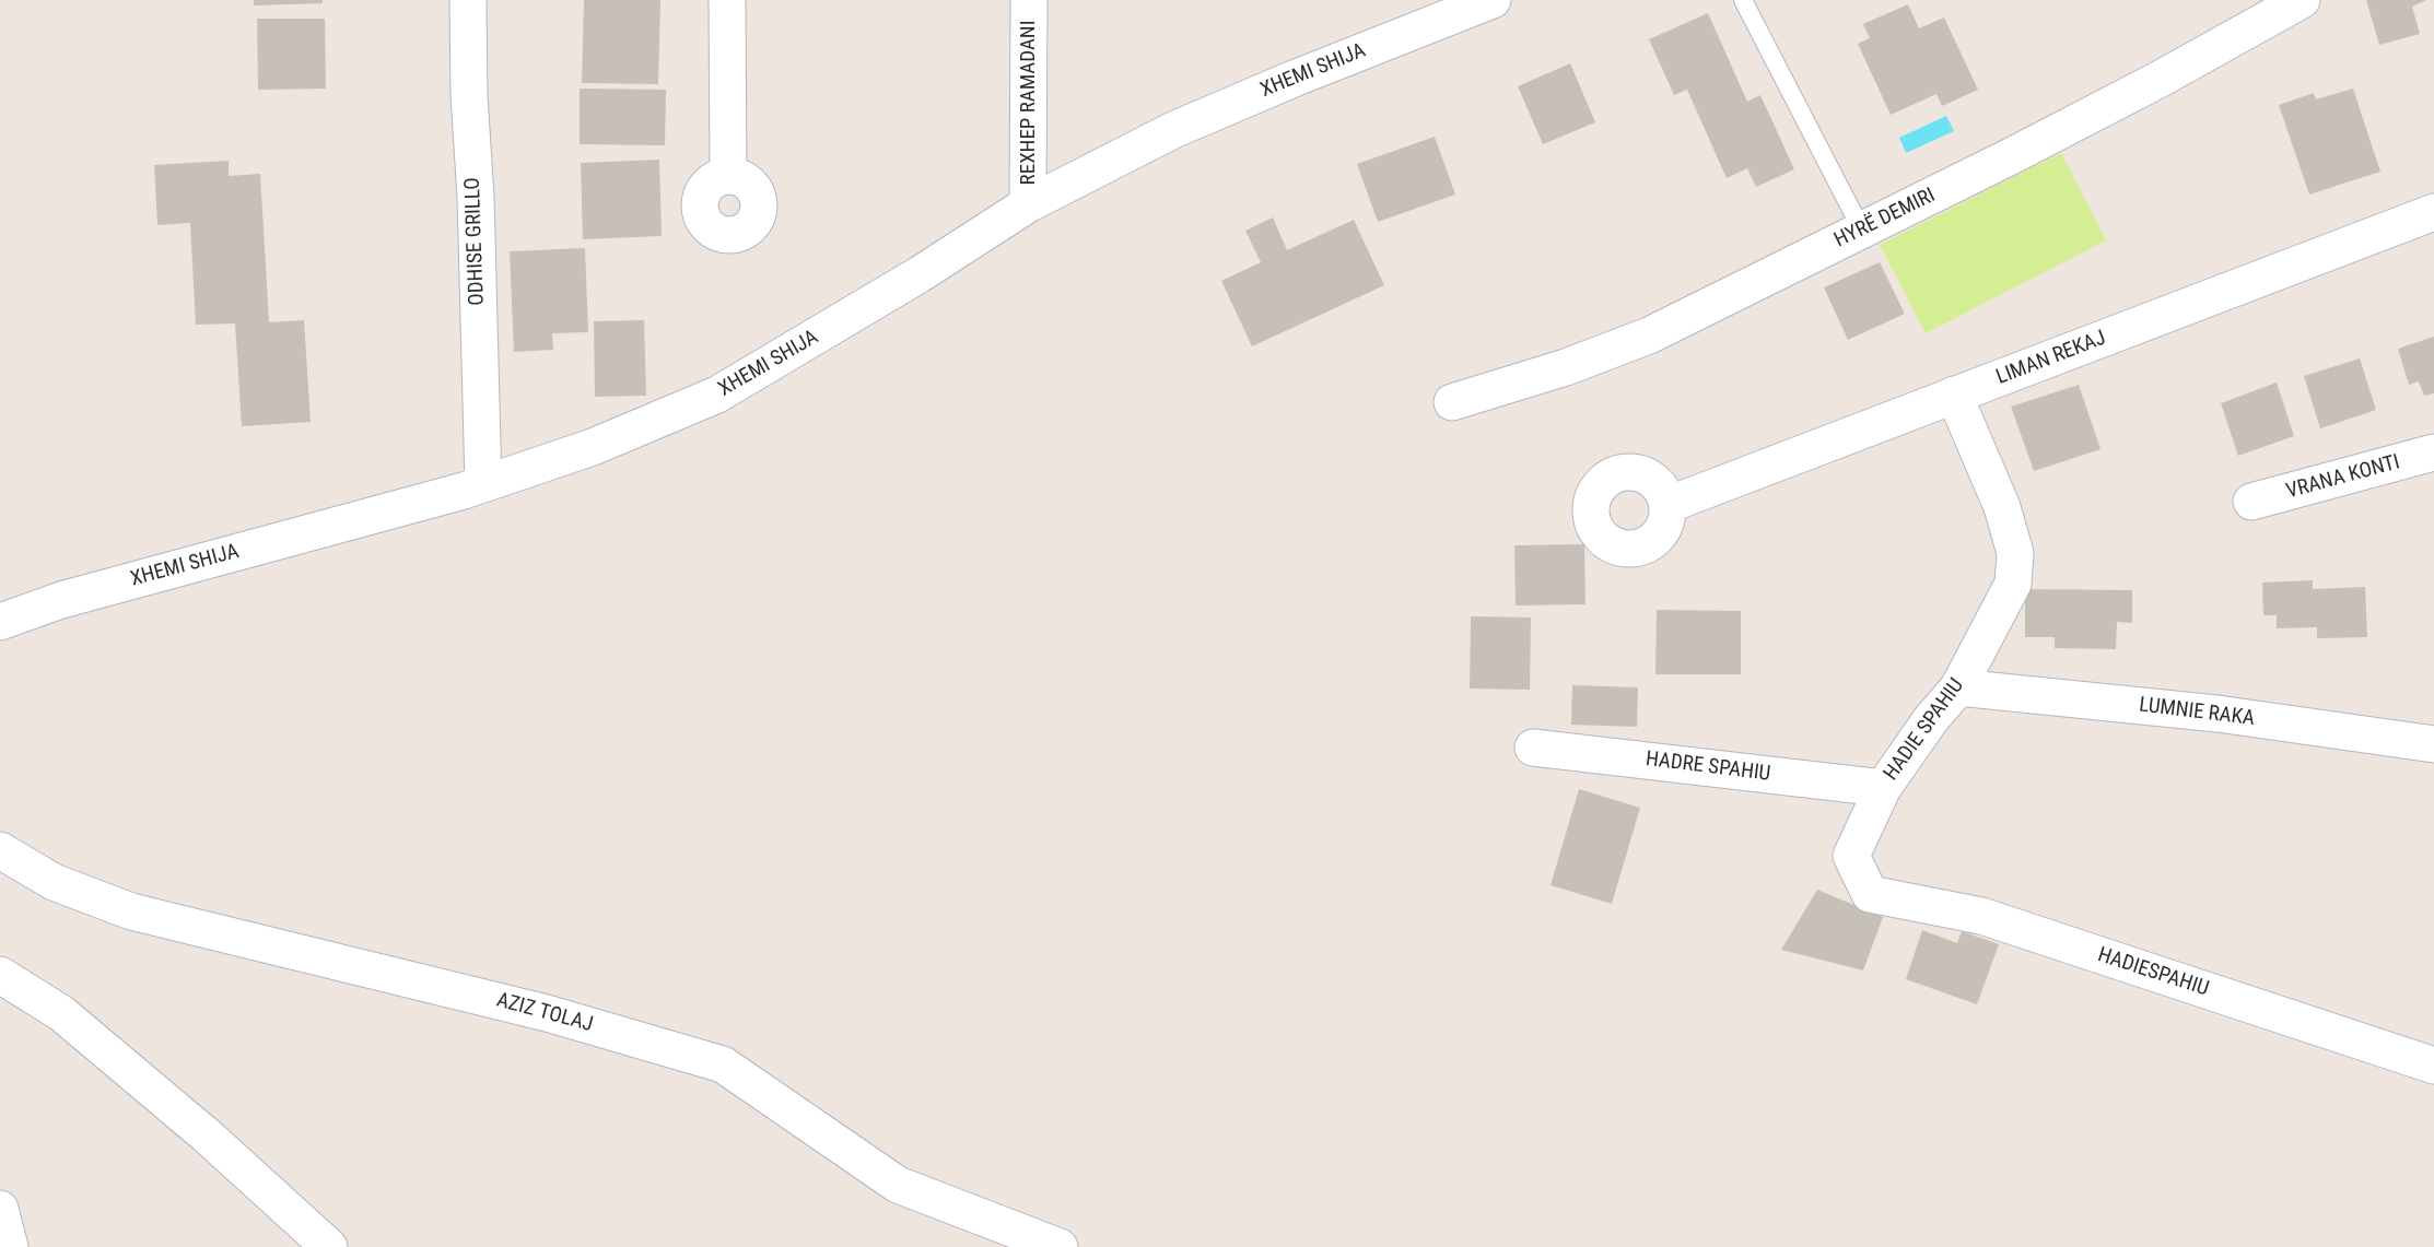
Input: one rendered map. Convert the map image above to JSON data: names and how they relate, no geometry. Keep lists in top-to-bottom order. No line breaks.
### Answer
{"streets":{"street":["XHEMI SHIJA","REXHEP RAMADANI","HYRË DEMIRI","ODHISE GRILLO","LIMAN REKAJ","VRANA KONTI","LUMNIE RAKA","HADIE SPAHIU","HADRE SPAHIU","HADIESPAHIU","AZIZ TOLAJ"]},"crossings":[["XHEMI SHIJA","REXHEP RAMADANI"],["XHEMI SHIJA","ODHISE GRILLO"],["LIMAN REKAJ","HADIE SPAHIU"],["LUMNIE RAKA","HADIE SPAHIU"],["HADIE SPAHIU","HADRE SPAHIU"],["HADIE SPAHIU","HADIESPAHIU"]]}
